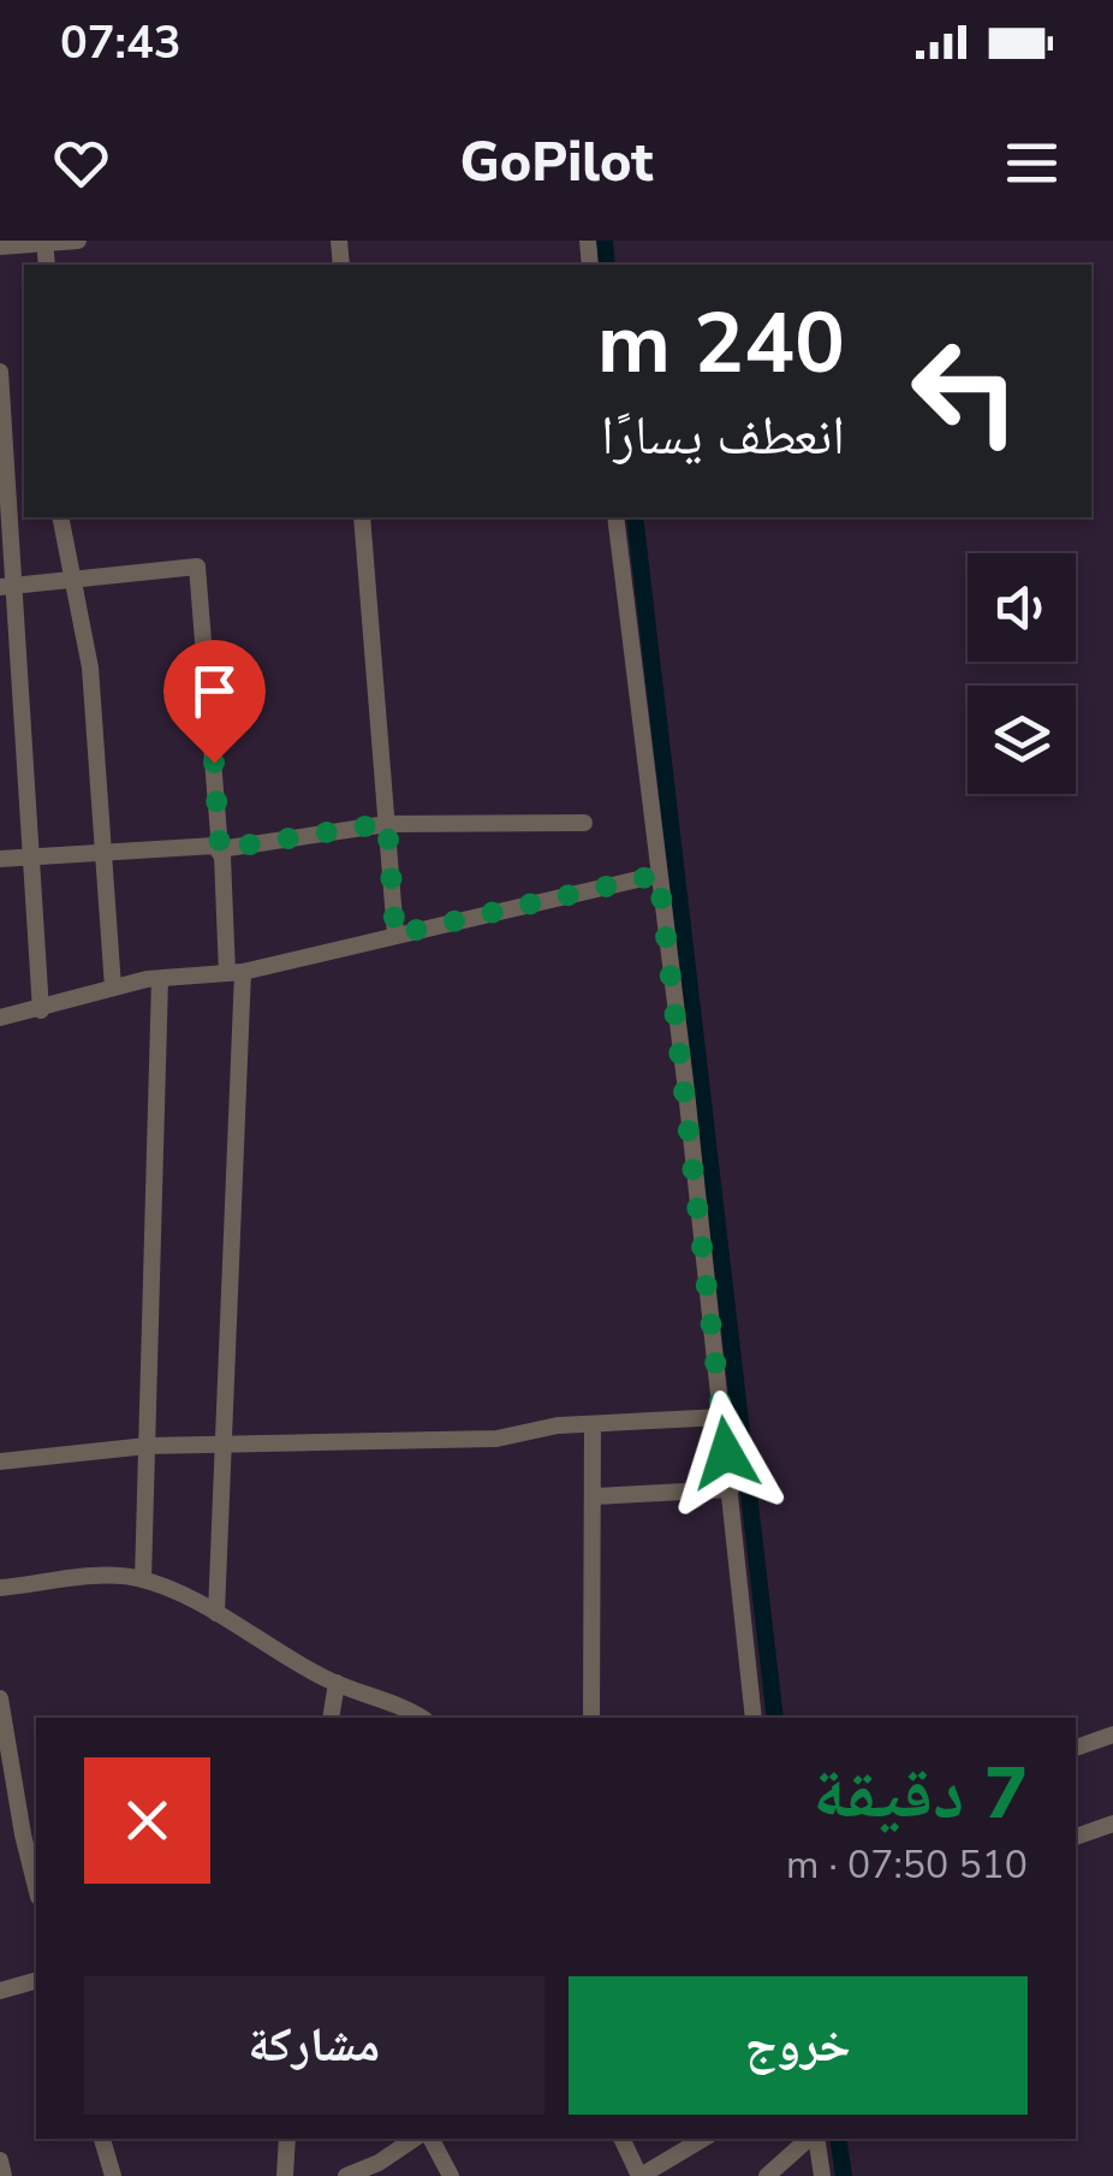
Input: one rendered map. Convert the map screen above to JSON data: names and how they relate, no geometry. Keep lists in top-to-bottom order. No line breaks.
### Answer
{"page":{"status":"07:43","header":"GoPilot","turn":["240 m","انعطف يسارًا"],"heading":["7 دقيقة","510 m · 07:50"],"buttons":["خروج","مشاركة"]}}
